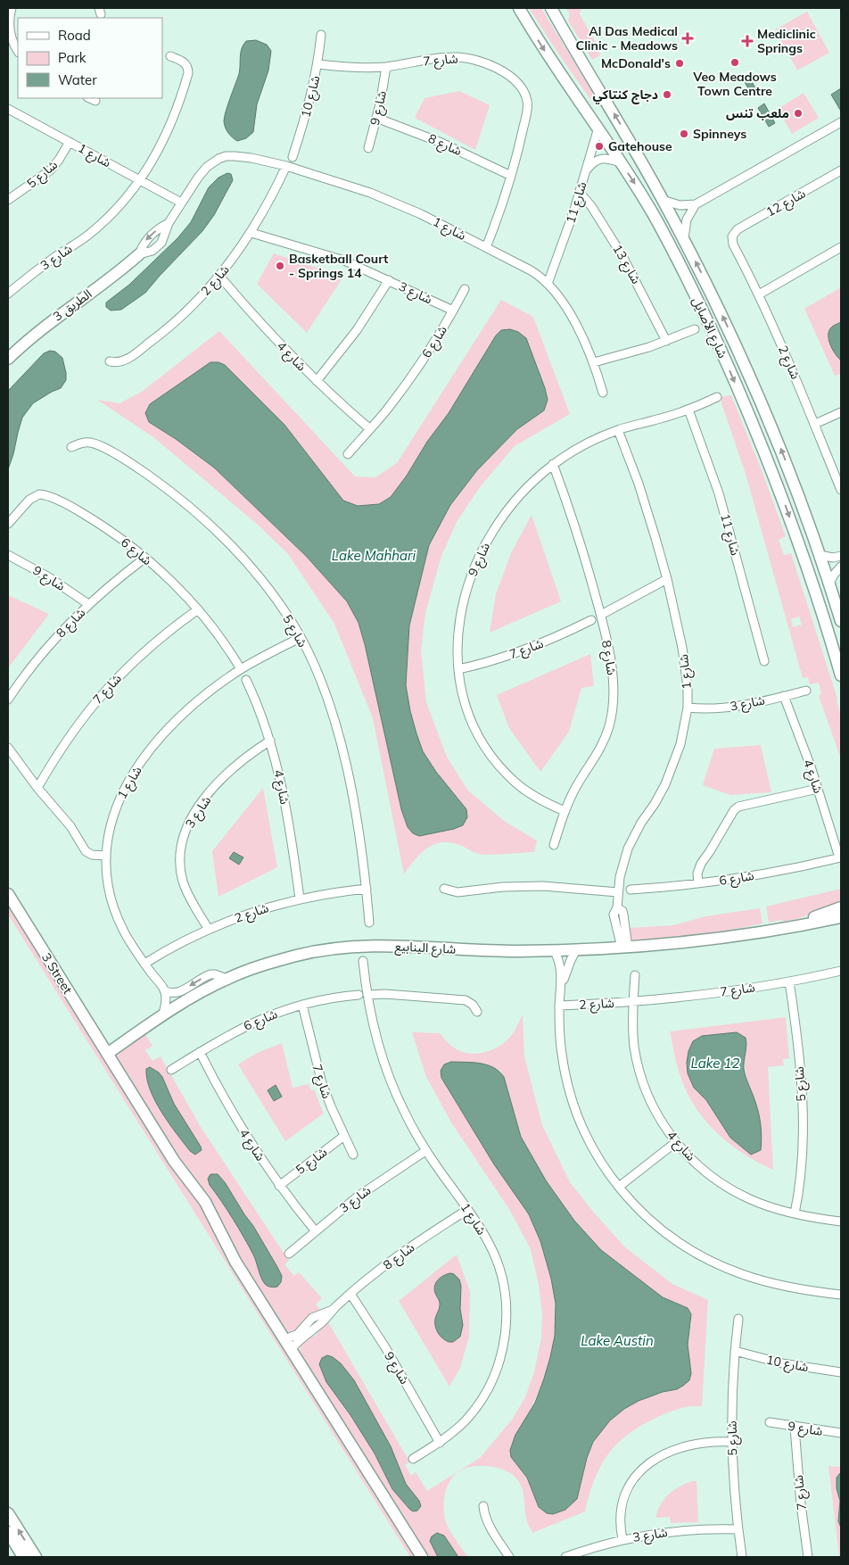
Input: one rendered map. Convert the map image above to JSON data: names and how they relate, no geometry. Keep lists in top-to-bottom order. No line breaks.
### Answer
{"streets":{"street":["شارع 7","شارع 10","شارع 9","شارع 8","شارع 1","شارع 5","شارع 11","شارع 12","شارع 3","شارع 13","شارع 2","3 الطريق","شارع الأصايل","شارع 6","شارع 4","شارع الينابيع","3 Street"]},"crossings":[["شارع 7","شارع 10"],["شارع 7","شارع 9"],["شارع 7","شارع 8"],["شارع 7","شارع 1"],["شارع 7","شارع 5"],["شارع 7","شارع 2"],["شارع 7","شارع 6"],["شارع 7","شارع 4"],["شارع 10","شارع 5"],["شارع 9","شارع 8"],["شارع 9","شارع 1"],["شارع 9","شارع 11"],["شارع 8","شارع 1"],["شارع 8","شارع 6"],["شارع 8","3 Street"],["شارع 1","شارع 5"],["شارع 1","شارع 11"],["شارع 1","شارع 3"],["شارع 1","شارع 2"],["شارع 1","شارع 6"],["شارع 1","شارع الينابيع"],["شارع 5","شارع 3"],["شارع 5","شارع 2"],["شارع 5","شارع 4"],["شارع 11","شارع 13"],["شارع 11","شارع الأصايل"],["شارع 12","شارع 2"],["شارع 3","شارع 2"],["شارع 3","شارع 6"],["شارع 3","شارع 4"],["شارع 2","شارع 4"],["شارع 6","شارع 4"],["شارع الينابيع","3 Street"]],"water":["Lake Mahhari","Lake 12","Lake Austin"],"places":{"health":["Al Das Medical Clinic - Meadows","Mediclinic Springs"],"other":["Veo Meadows Town Centre","McDonald's","دجاج كنتاكي","ملعب تنس","Spinneys","Gatehouse","Basketball Court - Springs 14"]},"legend":["Road","Park","Water"]}
